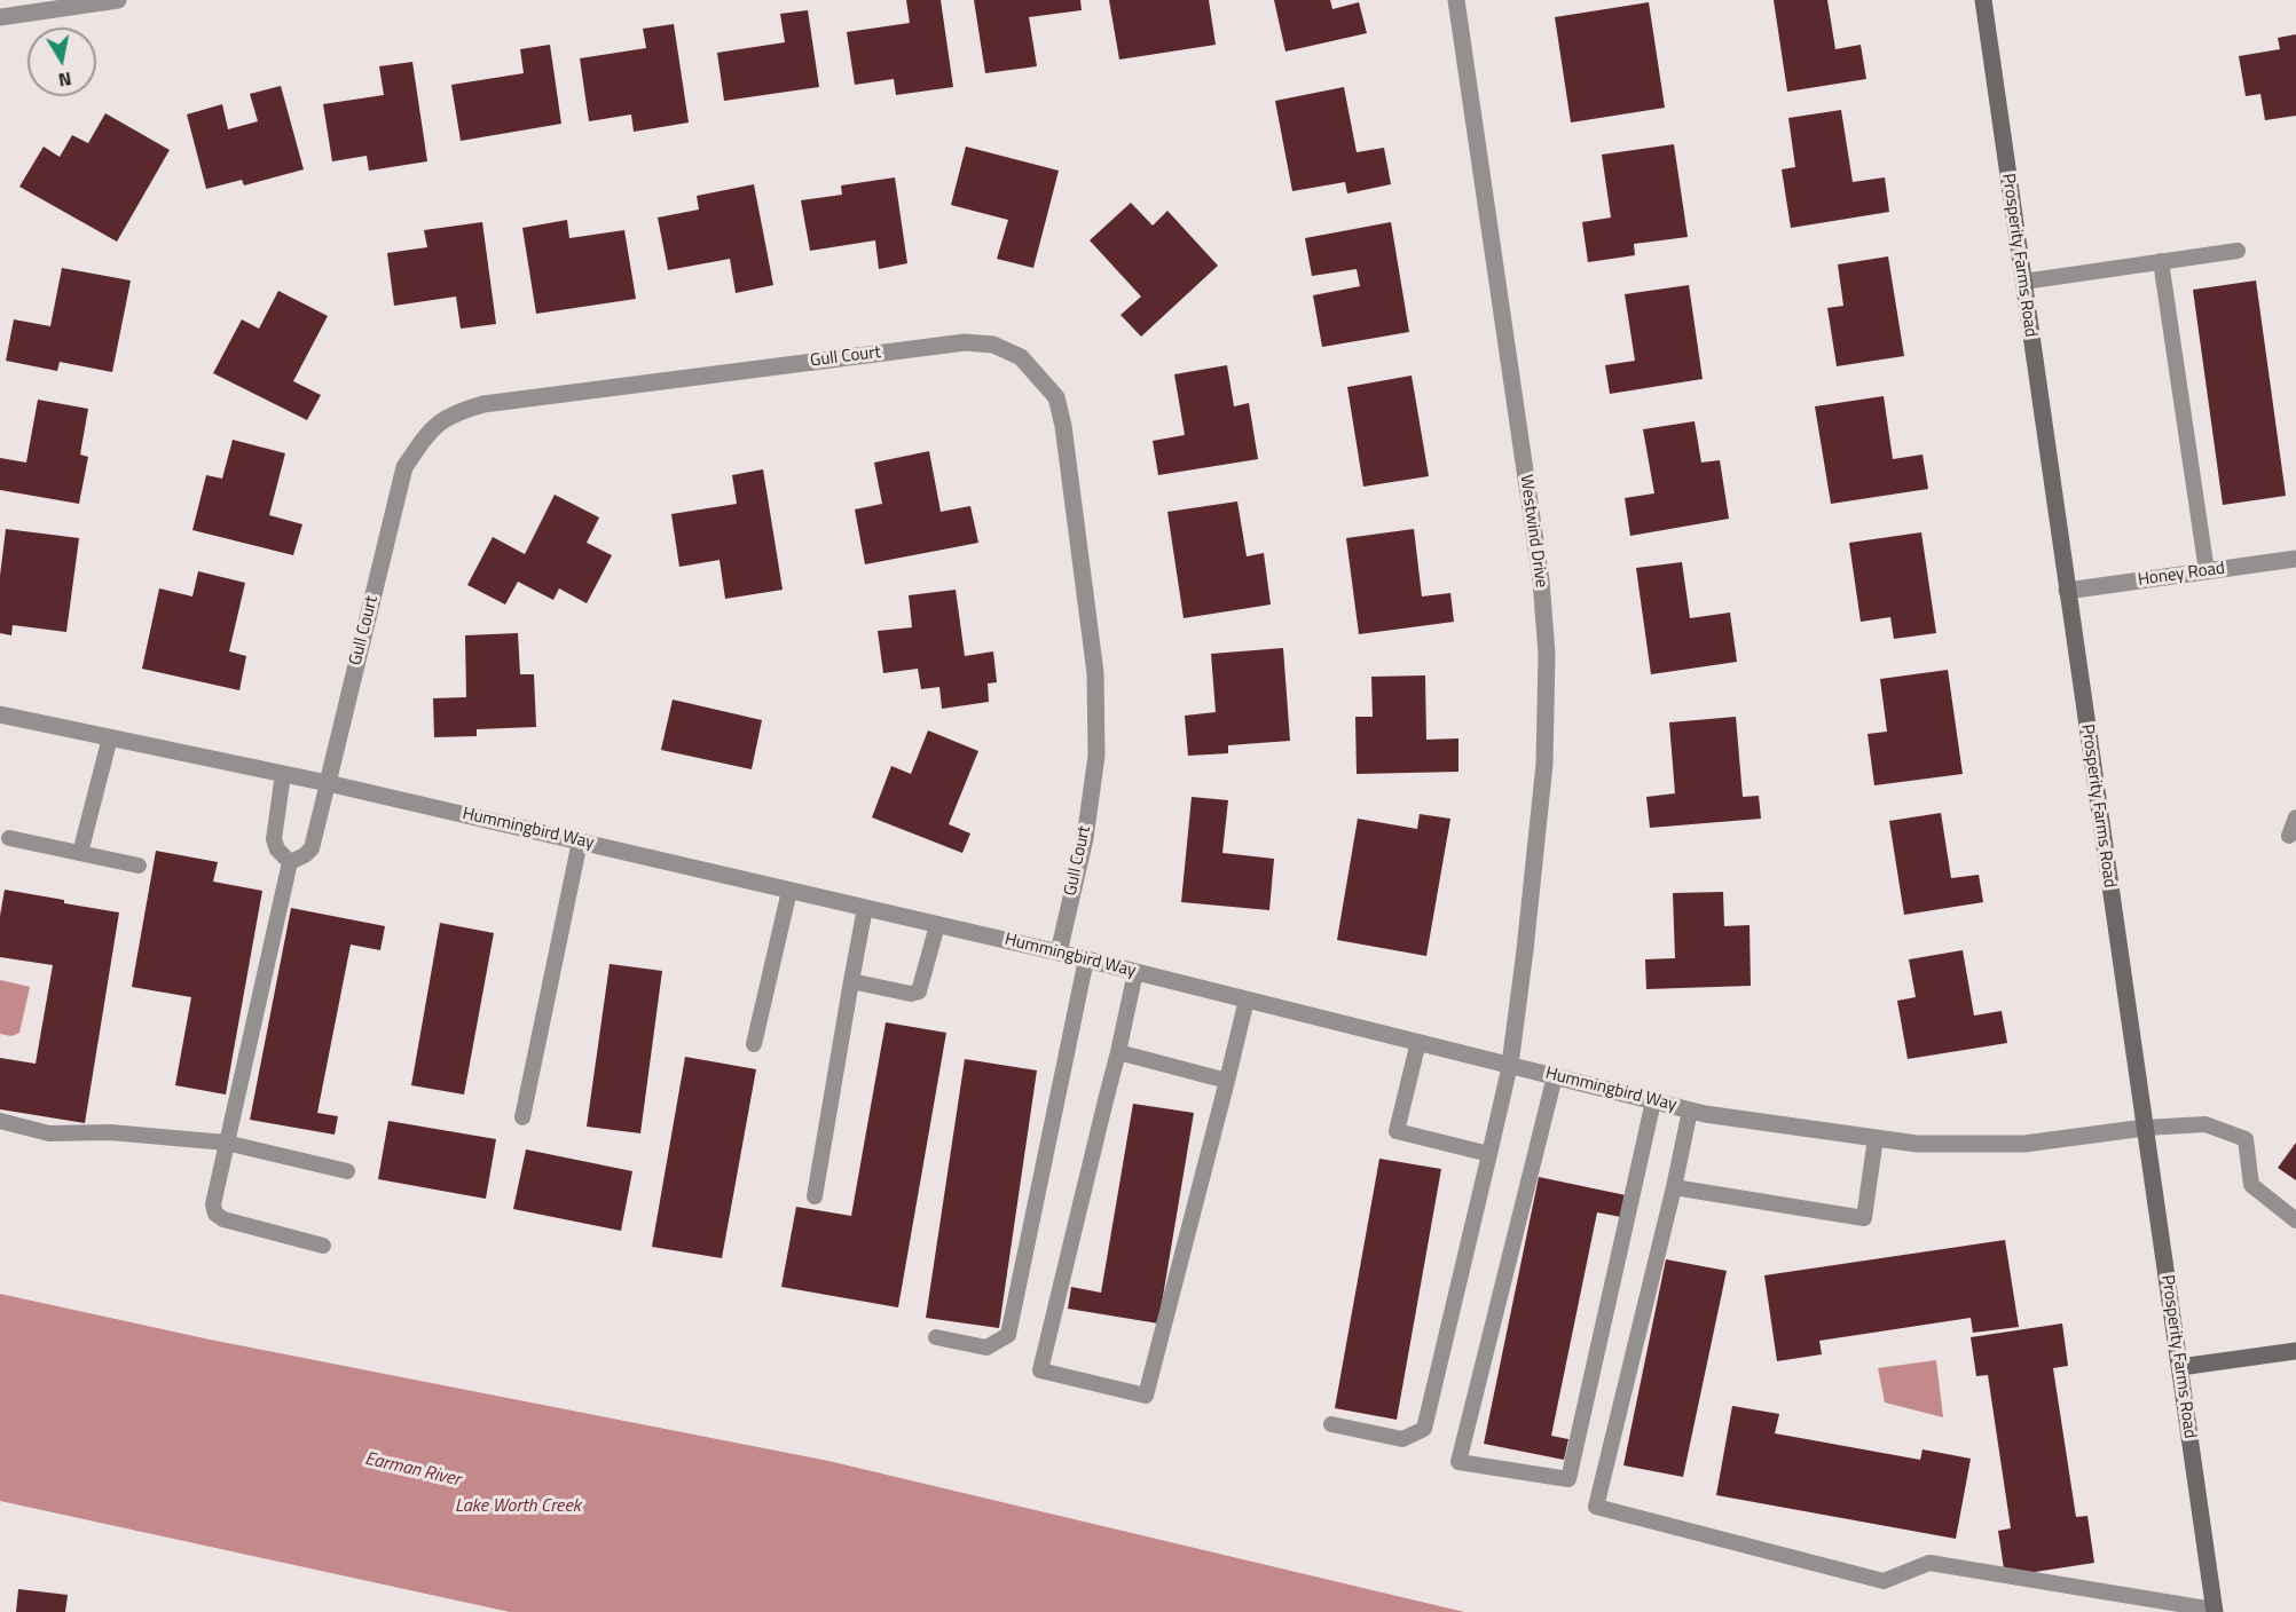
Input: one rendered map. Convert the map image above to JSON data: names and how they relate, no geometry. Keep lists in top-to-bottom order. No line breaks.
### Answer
{"streets":{"street":["Prosperity Farms Road","Gull Court","Westwind Drive","Honey Road","Hummingbird Way"]},"crossings":[["Prosperity Farms Road","Honey Road"],["Prosperity Farms Road","Hummingbird Way"],["Gull Court","Hummingbird Way"],["Westwind Drive","Hummingbird Way"]],"water":["Earman River","Lake Worth Creek"],"north":"bottom"}
